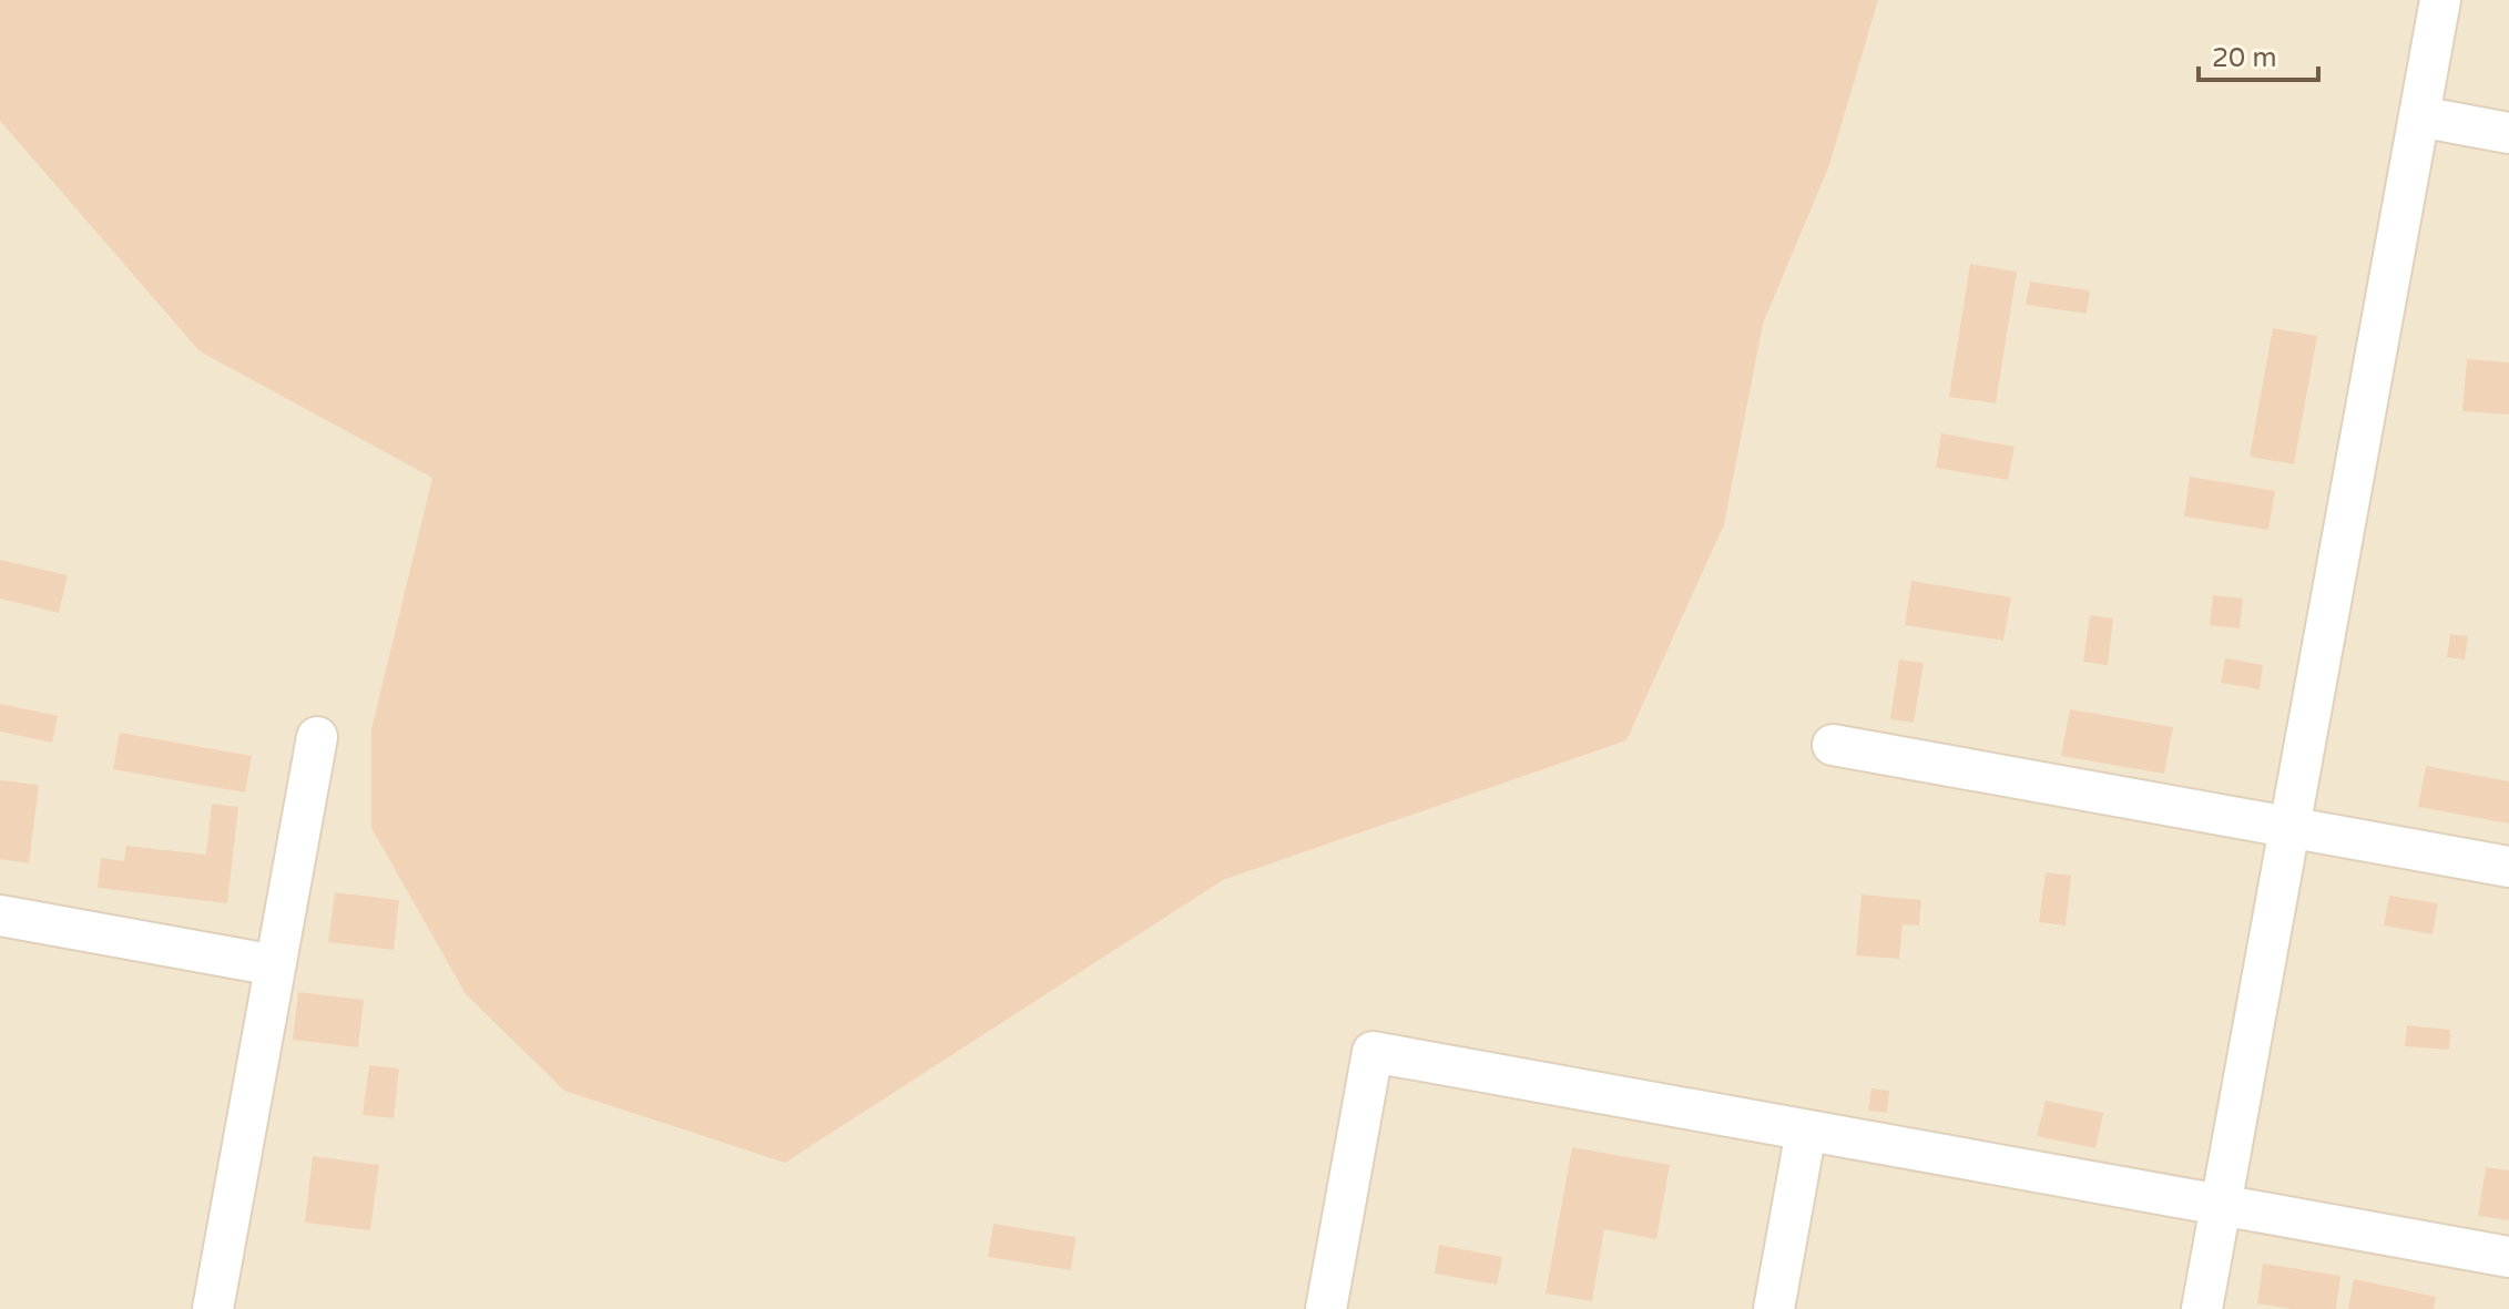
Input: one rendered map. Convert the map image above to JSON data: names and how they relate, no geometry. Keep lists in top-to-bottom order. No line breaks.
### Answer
{"scale_bar":"20 m"}
